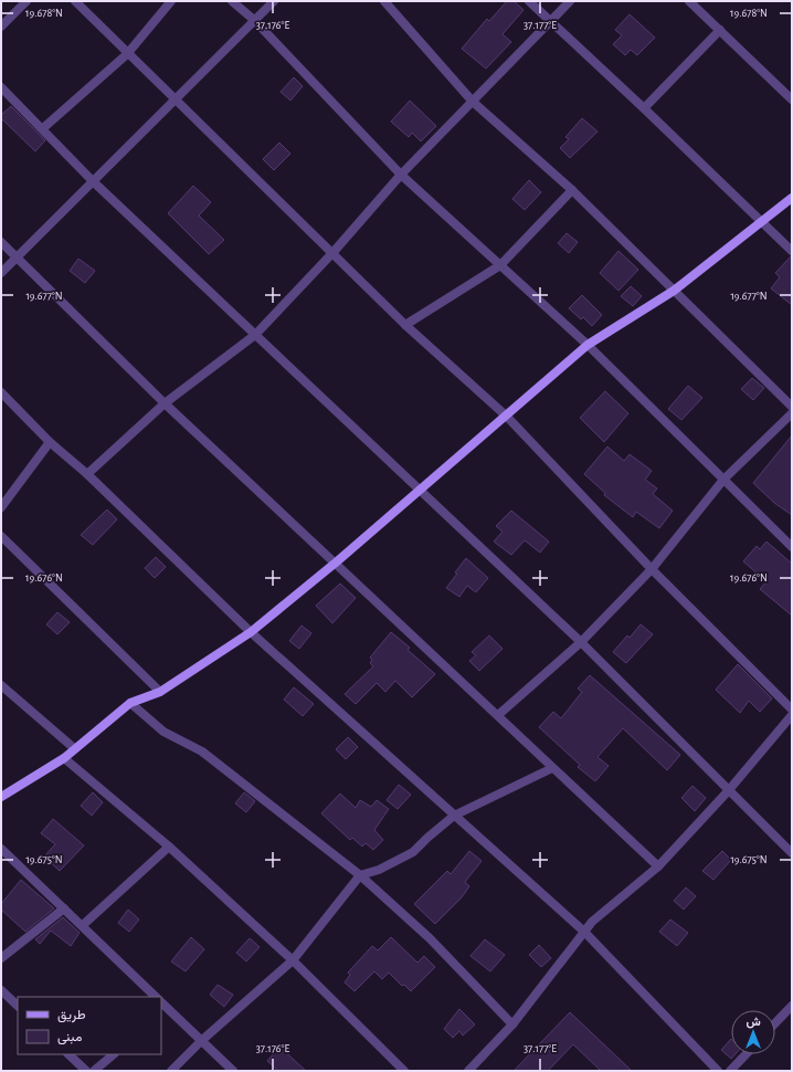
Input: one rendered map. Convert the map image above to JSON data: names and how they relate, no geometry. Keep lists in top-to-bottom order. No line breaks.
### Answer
{"legend":["طريق","مبنى"],"north":"top","coordinates":["19.678°N","37.176°E","37.177°E","19.677°N","19.676°N","19.675°N"]}
